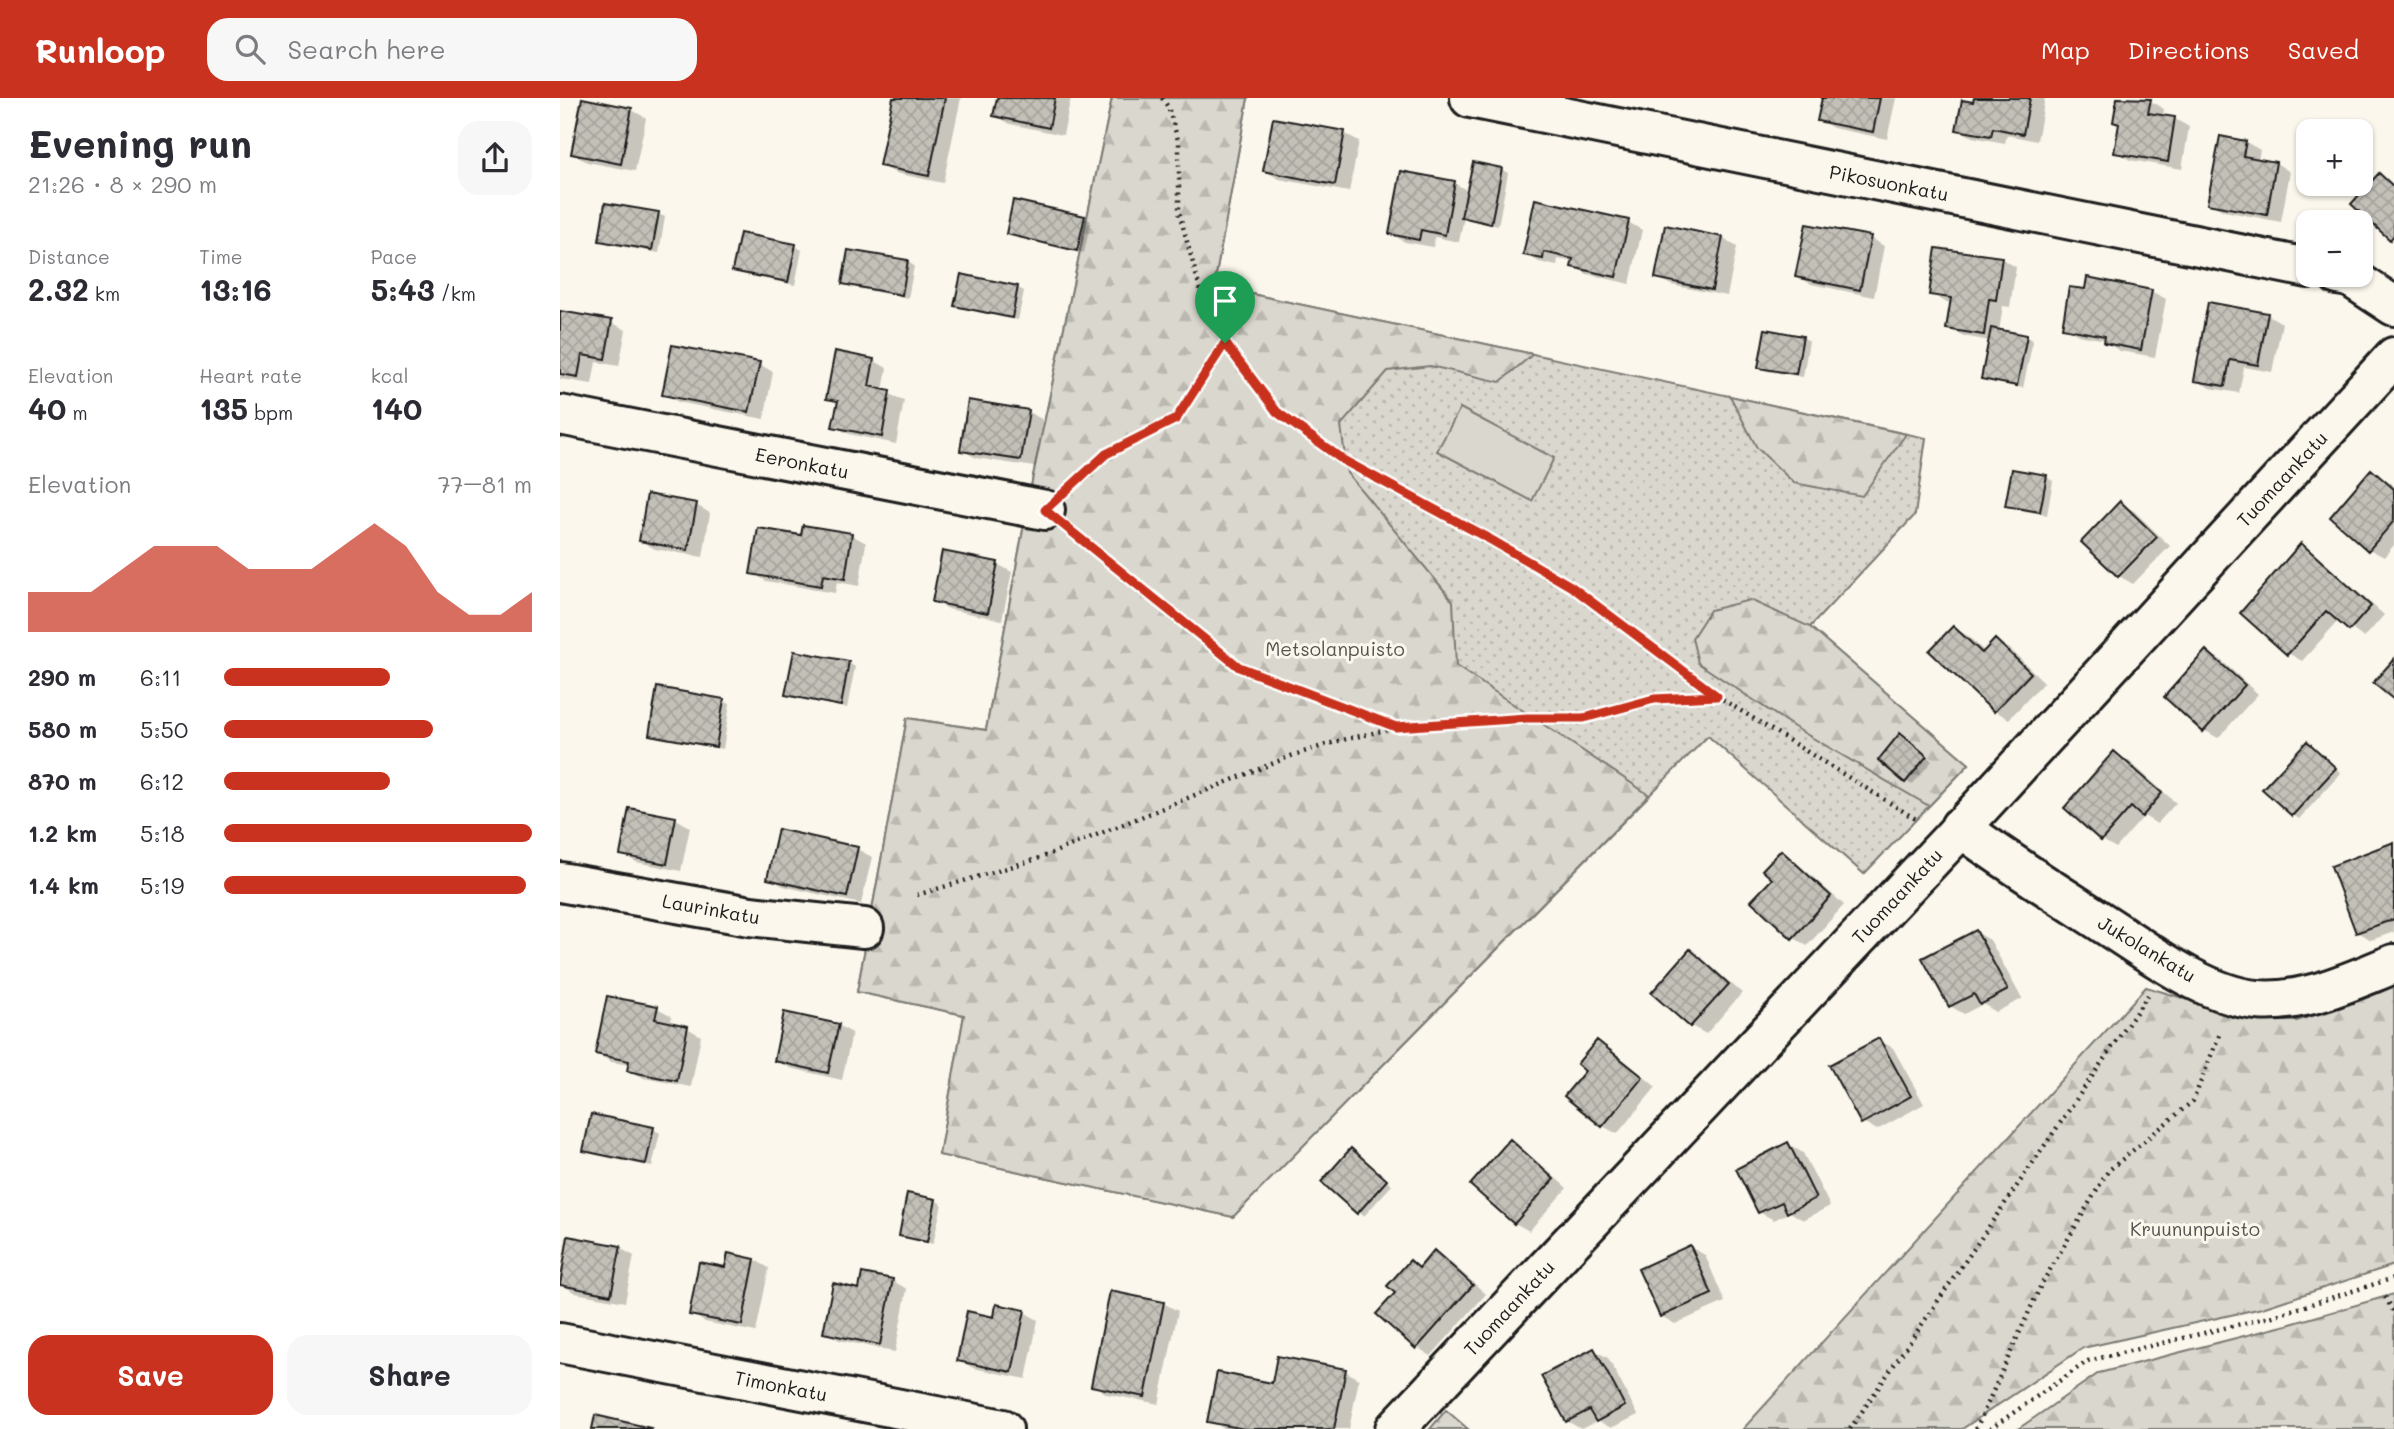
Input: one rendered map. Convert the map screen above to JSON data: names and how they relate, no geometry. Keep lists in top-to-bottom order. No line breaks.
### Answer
{"streets":{"street":["Pikosuonkatu","Eeronkatu","Tuomaankatu","Laurinkatu","Jukolankatu","Timonkatu"]},"crossings":[["Tuomaankatu","Jukolankatu"]],"parks":["Metsolanpuisto","Kruununpuisto"],"page":{"header":"Runloop","search":"Search here","nav":["Map","Directions","Saved"],"heading":["Evening run","21:26 · 8 × 290 m"],"map_buttons":["+","−"],"stats":[["Distance","2.32 km"],["Time","13:16"],["Pace","5:43 /km"],["Elevation","40 m"],["Heart rate","135 bpm"],["kcal","140"]],"chart":["Elevation","77–81 m"],"list":[{"name":"290 m","note":"6:11"},{"name":"580 m","note":"5:50"},{"name":"870 m","note":"6:12"},{"name":"1.2 km","note":"5:18"},{"name":"1.4 km","note":"5:19"}],"buttons":["Save","Share"]}}
